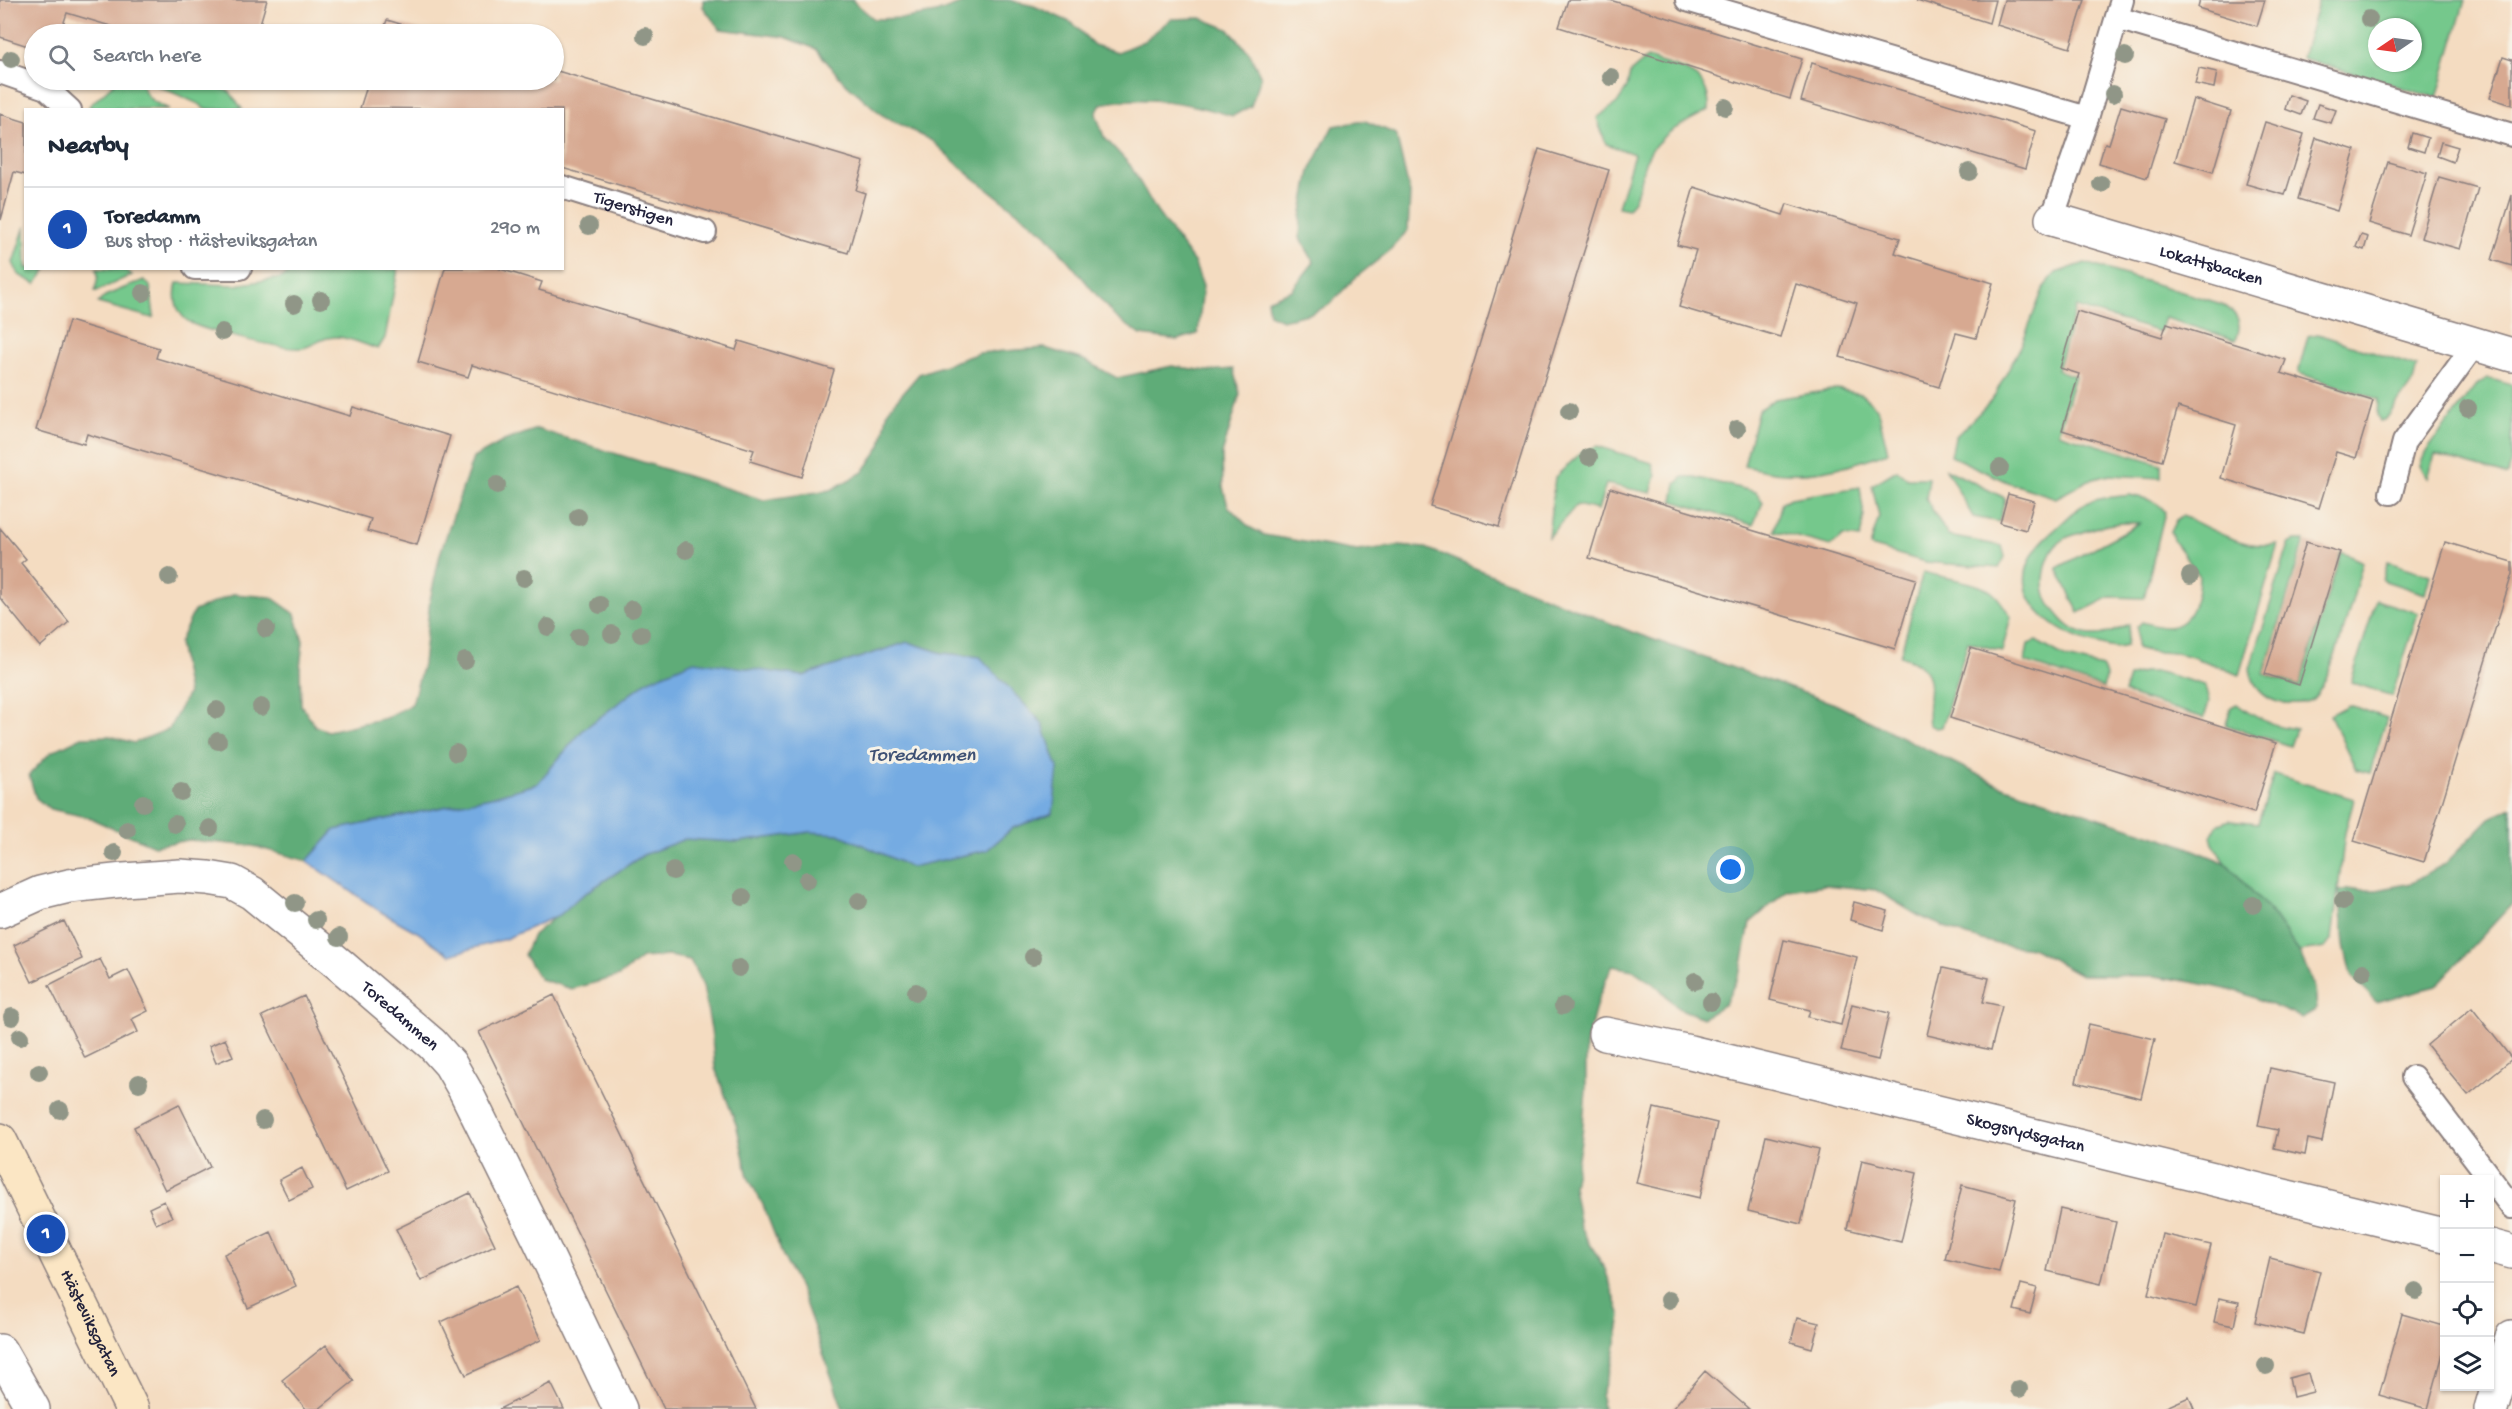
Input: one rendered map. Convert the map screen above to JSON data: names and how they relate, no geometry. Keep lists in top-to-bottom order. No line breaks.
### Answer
{"streets":{"street":["Lokattsbacken","Toredammen","Skogsrydsgatan","Hästeviksgatan"],"lane":["Tigerstigen"]},"water":["Toredammen"],"north":"left","page":{"search":"Search here","heading":"Nearby","list":[{"mark":"1","name":"Toredamm","note":"Bus stop · Hästeviksgatan","value":"290 m"}],"map_buttons":["+","−"],"pins":"1"}}
